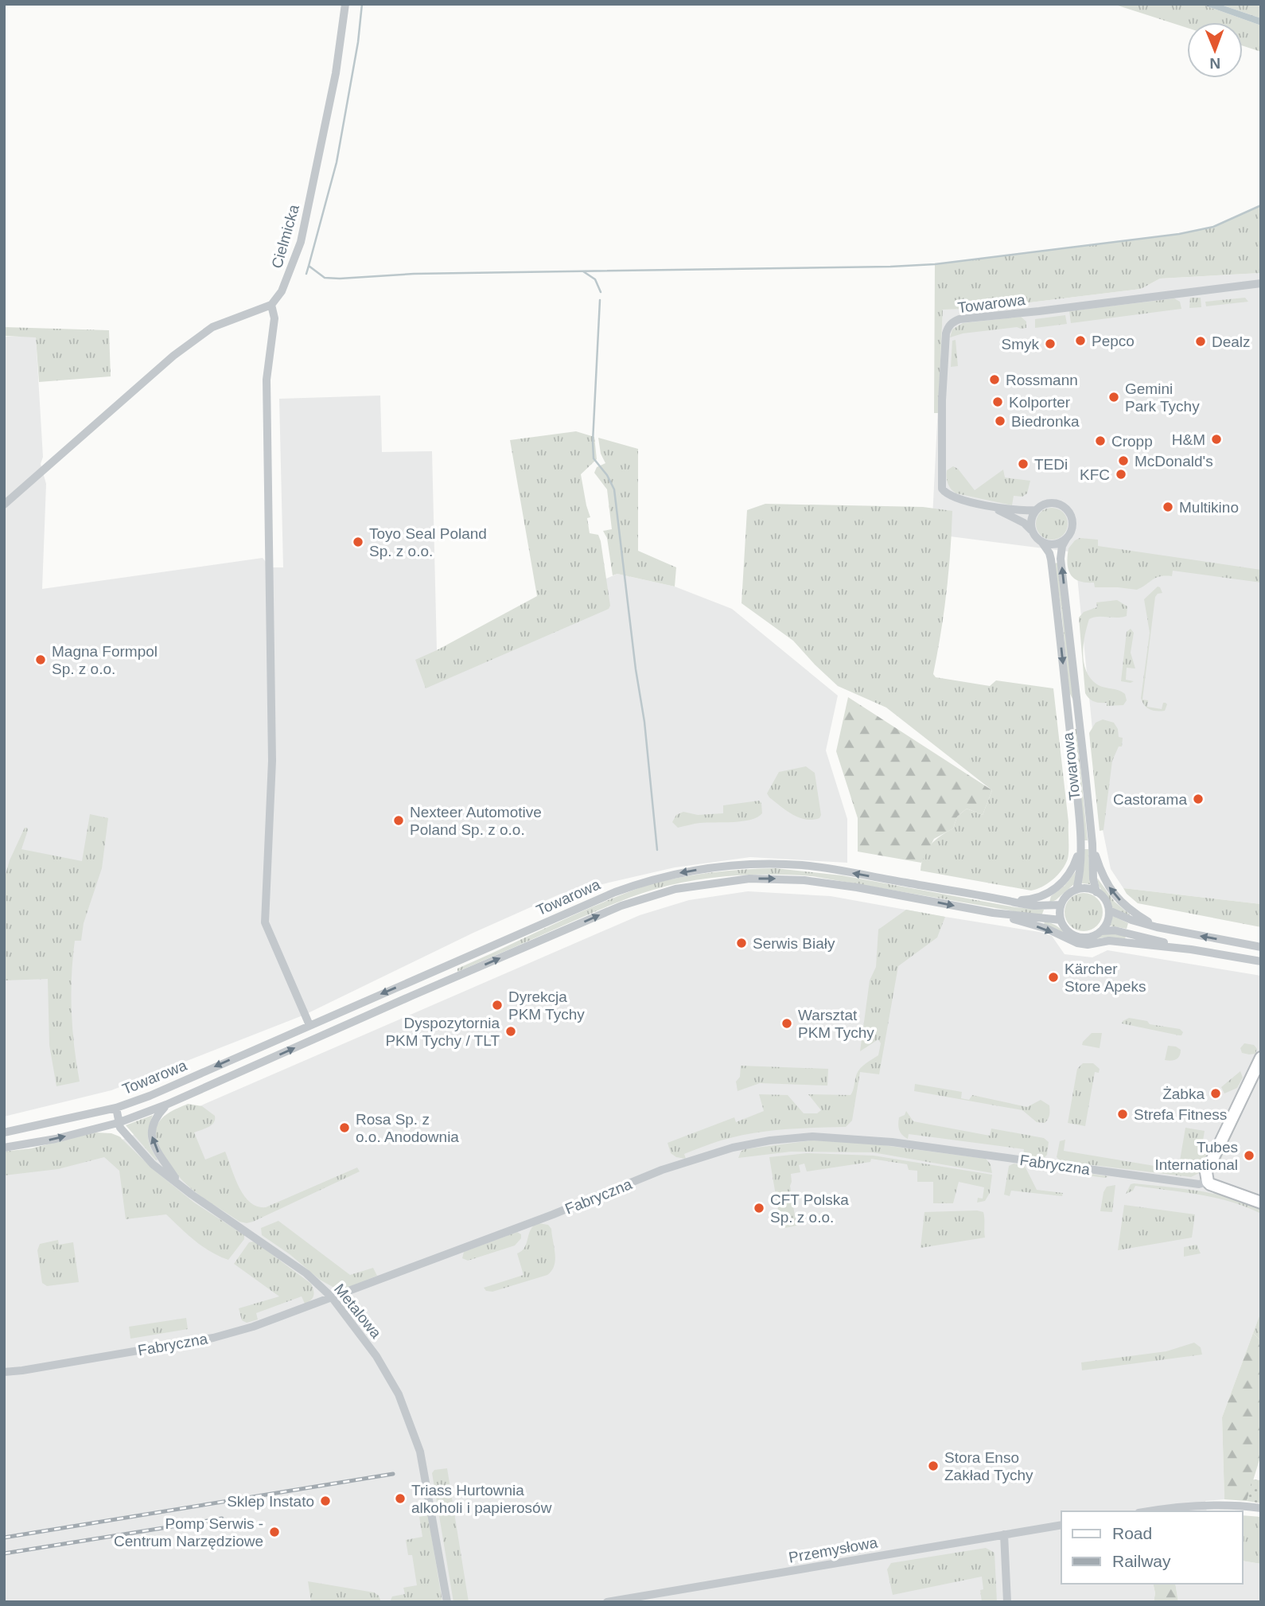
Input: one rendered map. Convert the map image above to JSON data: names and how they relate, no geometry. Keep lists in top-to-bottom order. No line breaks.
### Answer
{"streets":{"main road":["Fabryczna"],"street":["Cielmicka","Towarowa","Metalowa","Przemysłowa"]},"crossings":[["Towarowa","Metalowa"],["Fabryczna","Metalowa"]],"places":["Pepco","Dealz","Smyk","Rossmann","Gemini Park Tychy","Kolporter","Biedronka","H&M","Cropp","McDonald's","TEDi","KFC","Multikino","Toyo Seal Poland Sp. z o.o.","Magna Formpol Sp. z o.o.","Castorama","Nexteer Automotive Poland Sp. z o.o.","Serwis Biały","Kärcher Store Apeks","Dyrekcja PKM Tychy","Warsztat PKM Tychy","Dyspozytornia PKM Tychy / TLT","Żabka","Strefa Fitness","Rosa Sp. z o.o. Anodownia","Tubes International","CFT Polska Sp. z o.o.","Stora Enso Zakład Tychy","Triass Hurtownia alkoholi i papierosów","Sklep Instato","Pomp Serwis - Centrum Narzędziowe"],"legend":["Road","Railway"],"north":"bottom"}
